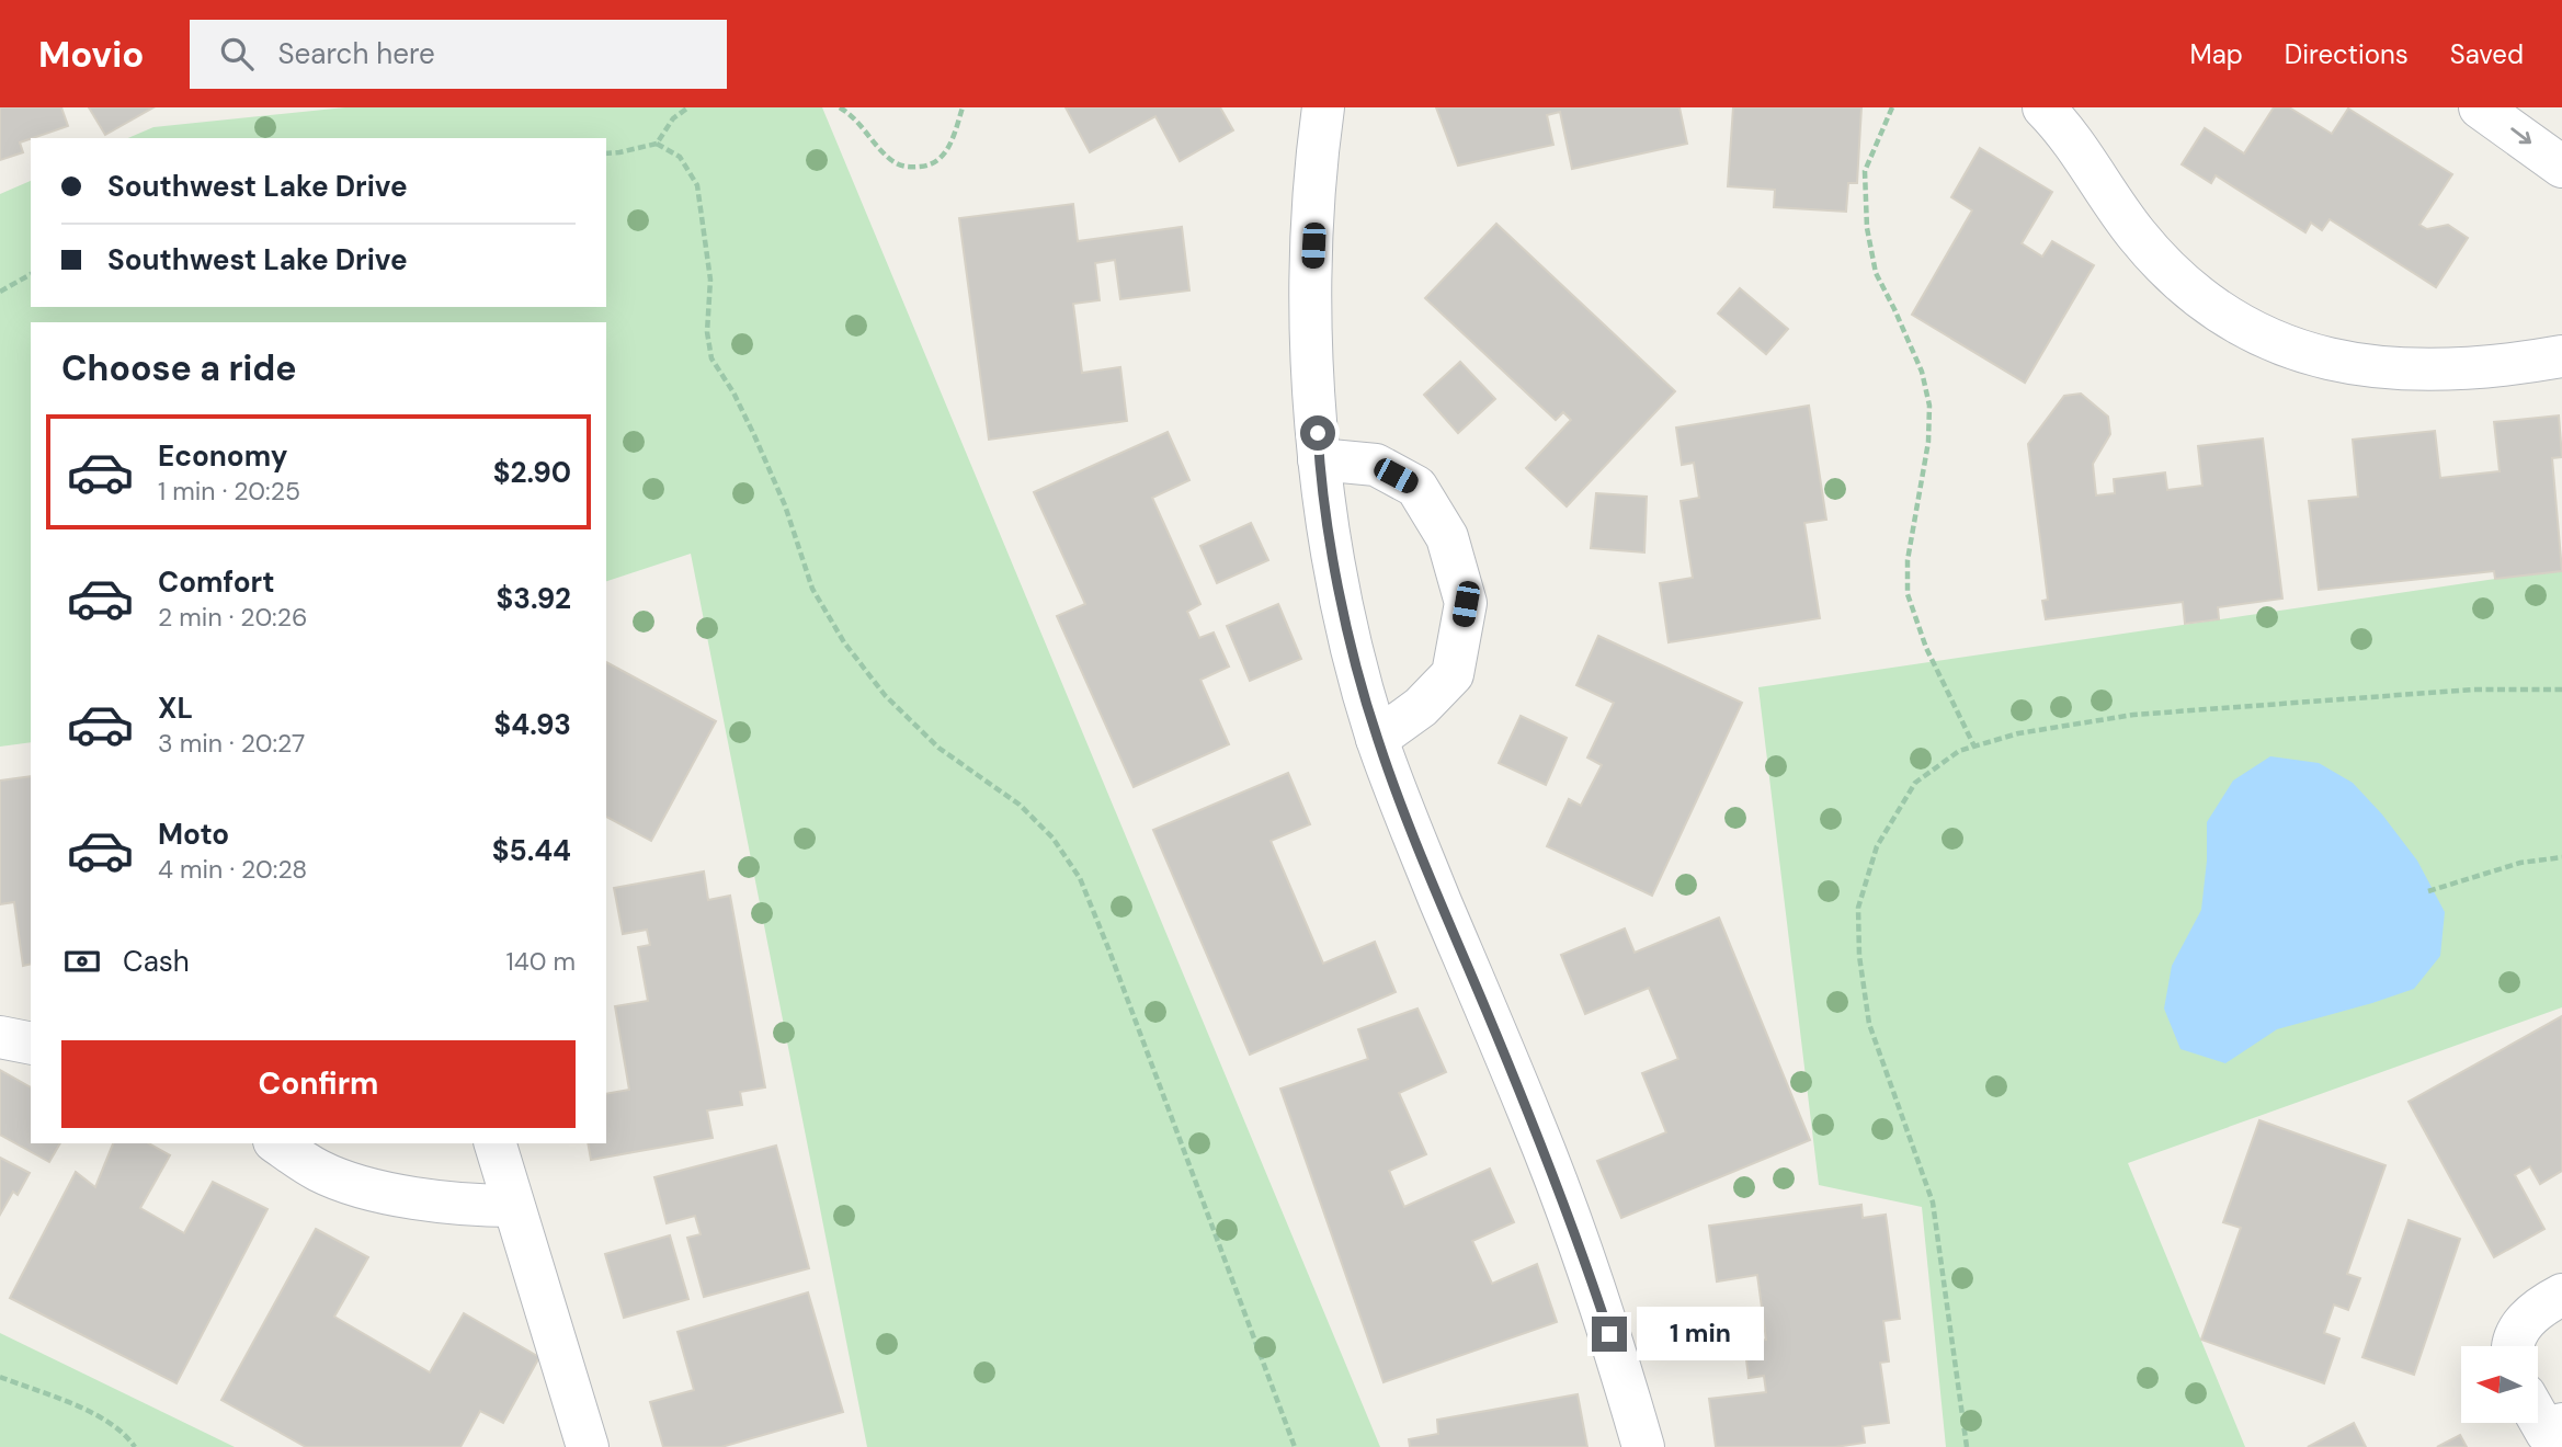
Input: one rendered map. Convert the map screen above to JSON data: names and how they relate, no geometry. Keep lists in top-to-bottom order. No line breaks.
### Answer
{"north":"left","page":{"header":"Movio","search":"Search here","nav":["Map","Directions","Saved"],"banner":["Southwest Lake Drive","Southwest Lake Drive"],"heading":"Choose a ride","list":[{"name":"Economy","note":"1 min · 20:25","value":"$2.90"},{"name":"Comfort","note":"2 min · 20:26","value":"$3.92"},{"name":"XL","note":"3 min · 20:27","value":"$4.93"},{"name":"Moto","note":"4 min · 20:28","value":"$5.44"}],"pay":["Cash","140 m"],"buttons":"Confirm","bubble":"1 min"}}
